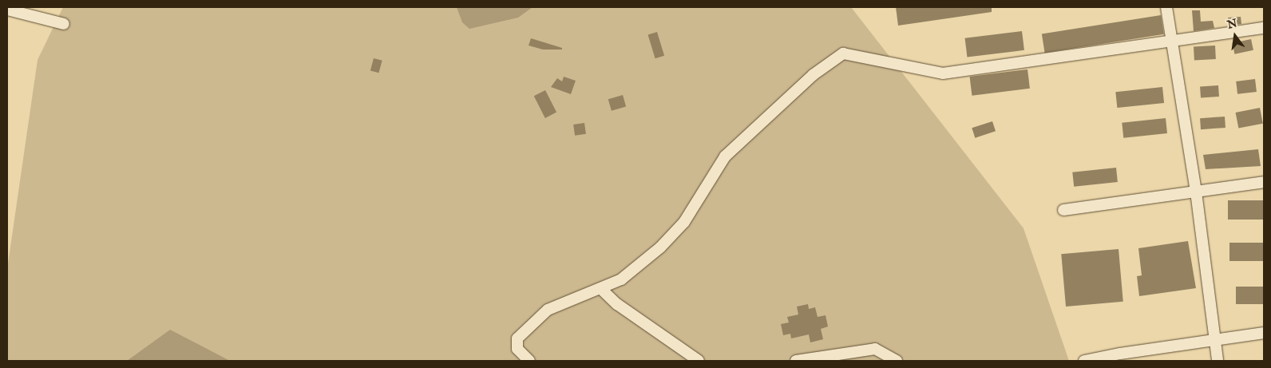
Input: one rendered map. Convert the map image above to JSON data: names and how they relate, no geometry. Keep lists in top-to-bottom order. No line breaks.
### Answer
{"north":"top"}
